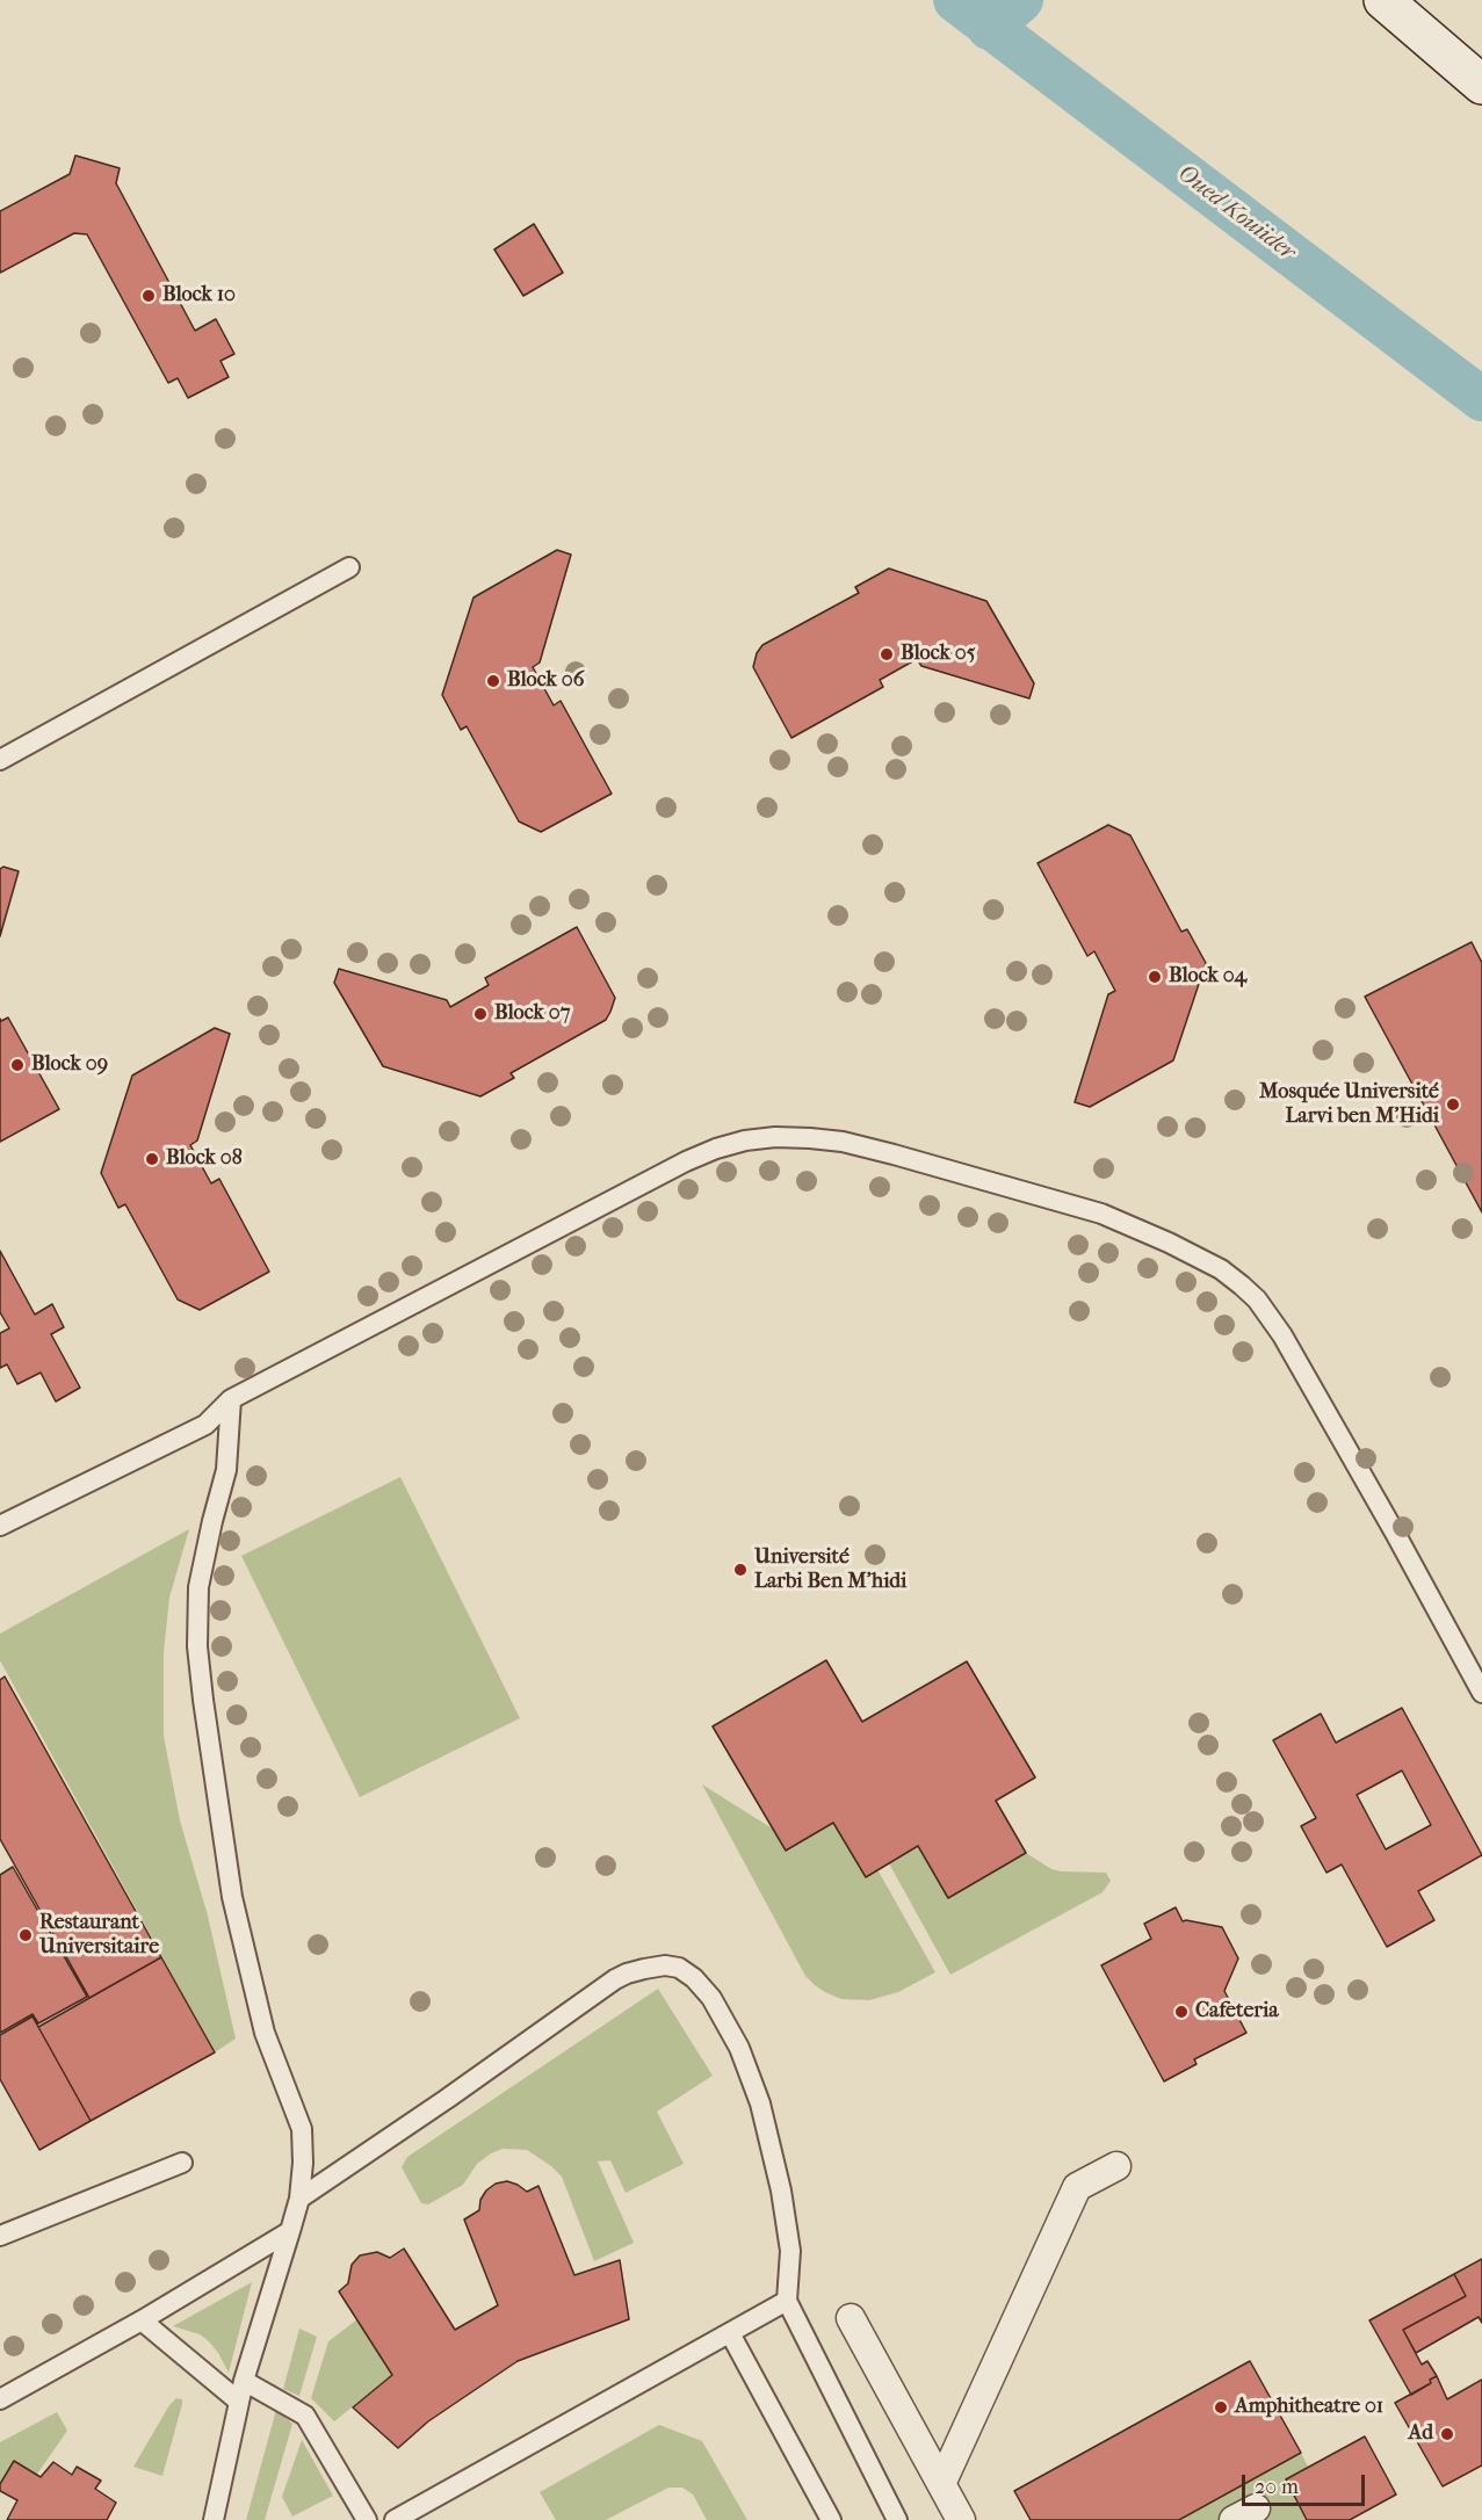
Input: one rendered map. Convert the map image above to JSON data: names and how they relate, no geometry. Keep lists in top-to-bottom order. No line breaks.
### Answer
{"water":["Oued Kouiider"],"places":["Block 10","Block 05","Block 06","Block 04","Block 07","Block 09","Mosquée Université Larvi ben M'Hidi","Block 08","Université Larbi Ben M'hidi","Restaurant Universitaire","Cafeteria","Amphitheatre 01","Ad"],"scale_bar":"20 m"}
